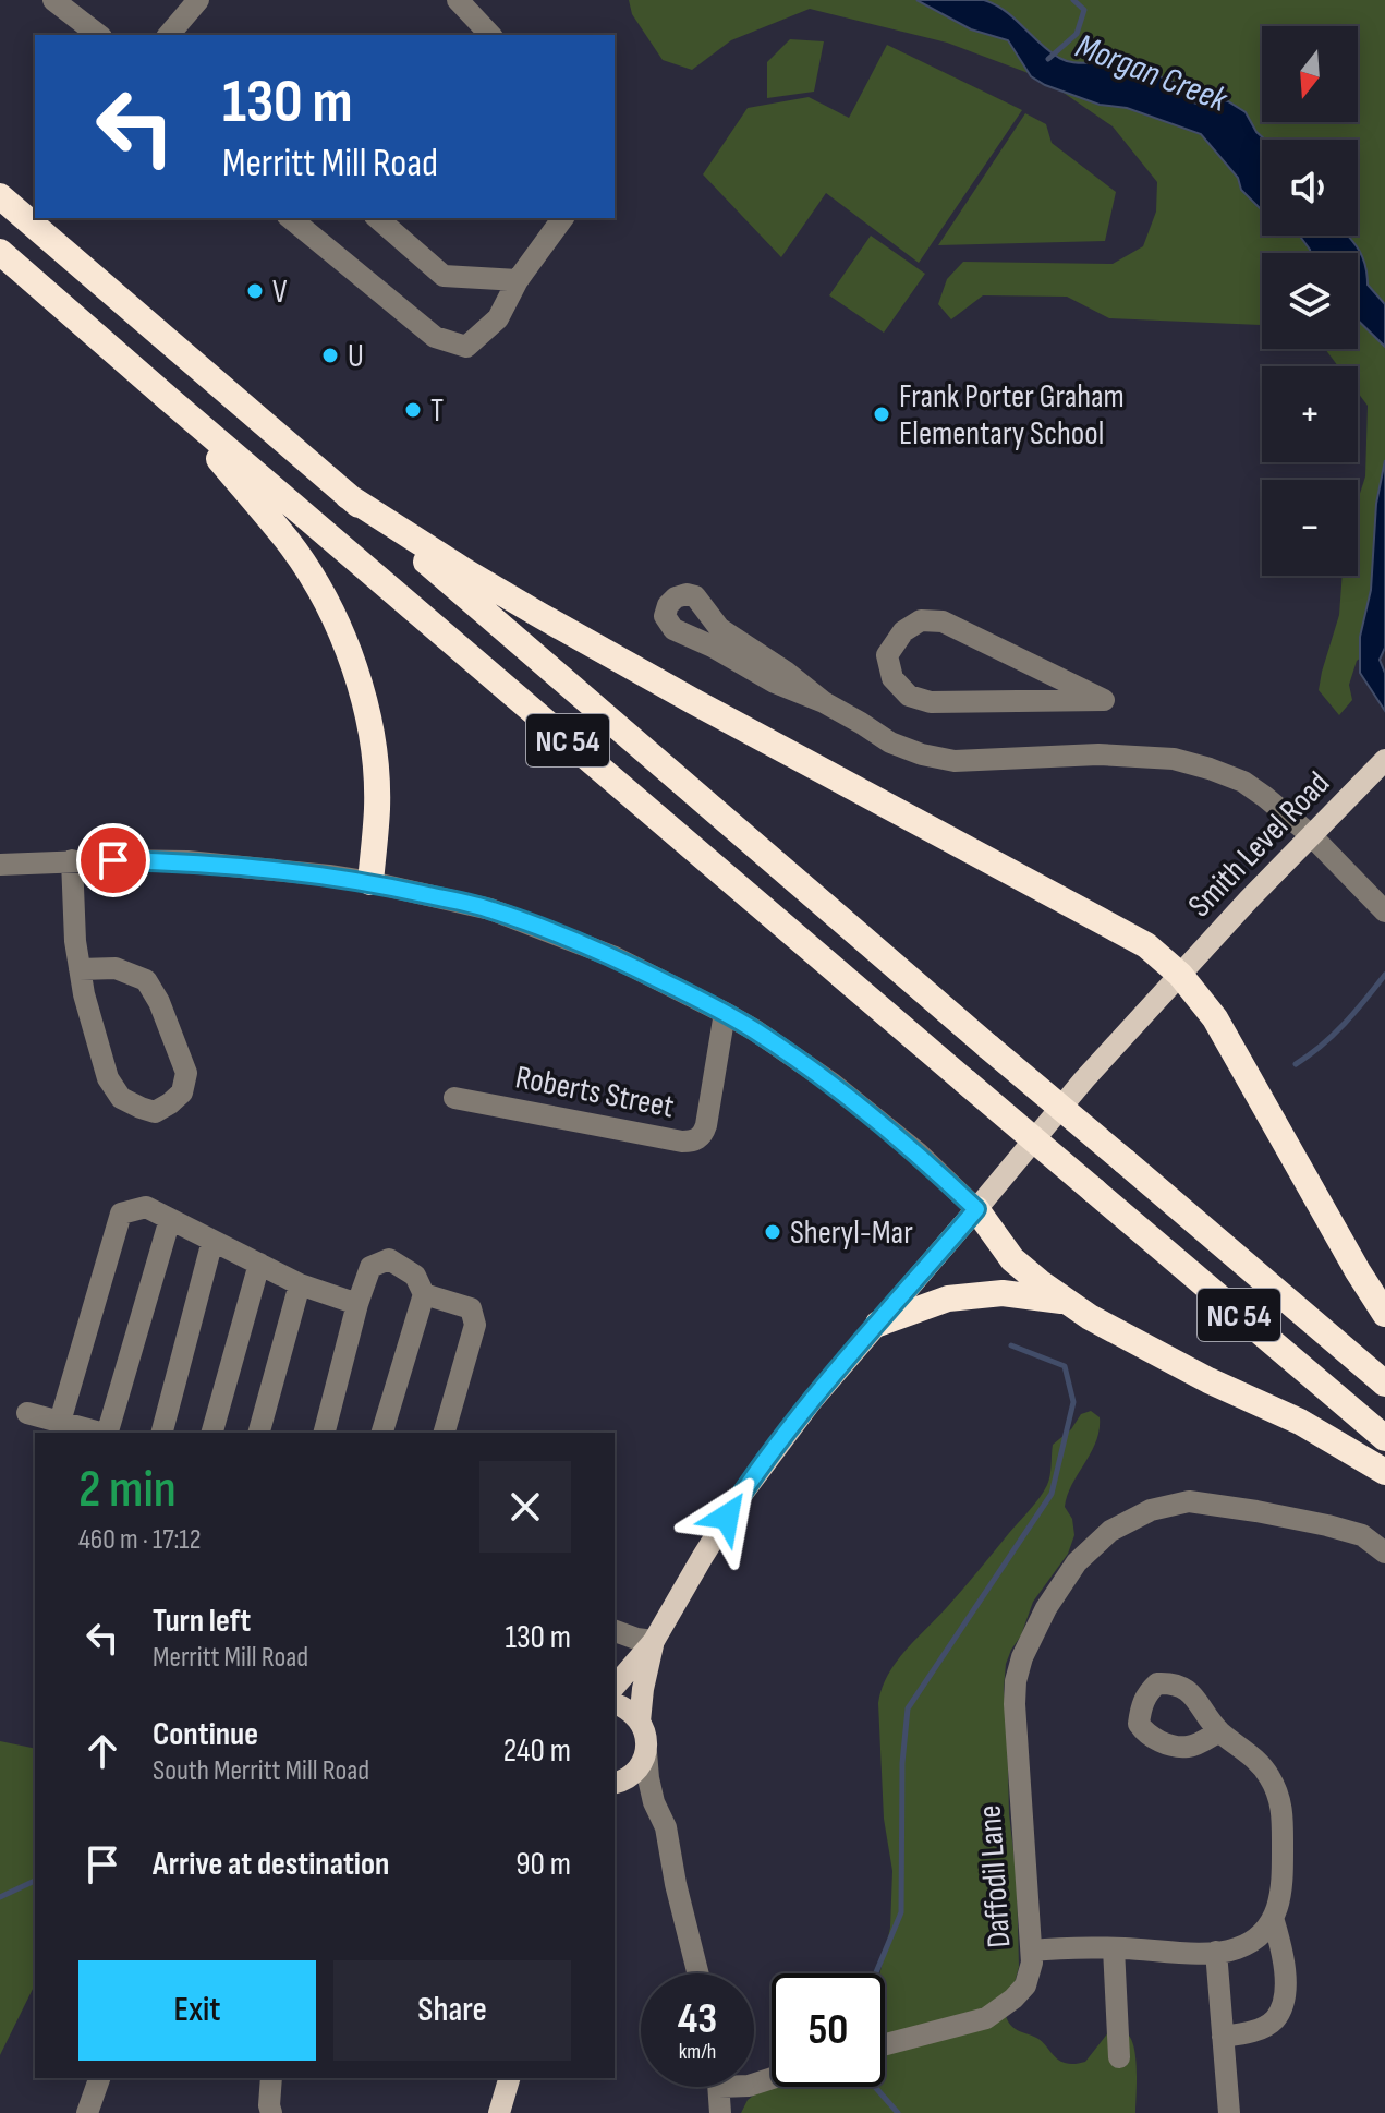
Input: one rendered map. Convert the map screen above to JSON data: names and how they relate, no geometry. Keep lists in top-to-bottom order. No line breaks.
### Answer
{"streets":{"highway":["NC 54"],"main road":["Smith Level Road"],"street":["Roberts Street","Daffodil Lane"]},"water":["Morgan Creek"],"places":["V","U","T","Frank Porter Graham Elementary School","Sheryl-Mar"],"north":"bottom","page":{"map_buttons":["+","−"],"turn":["130 m","Merritt Mill Road"],"heading":["2 min","460 m · 17:12"],"list":[{"name":"Turn left","note":"Merritt Mill Road","value":"130 m"},{"name":"Continue","note":"South Merritt Mill Road","value":"240 m"},{"name":"Arrive at destination","value":"90 m"}],"buttons":["Exit","Share"],"speed":"43 km/h","limit":"50"}}
